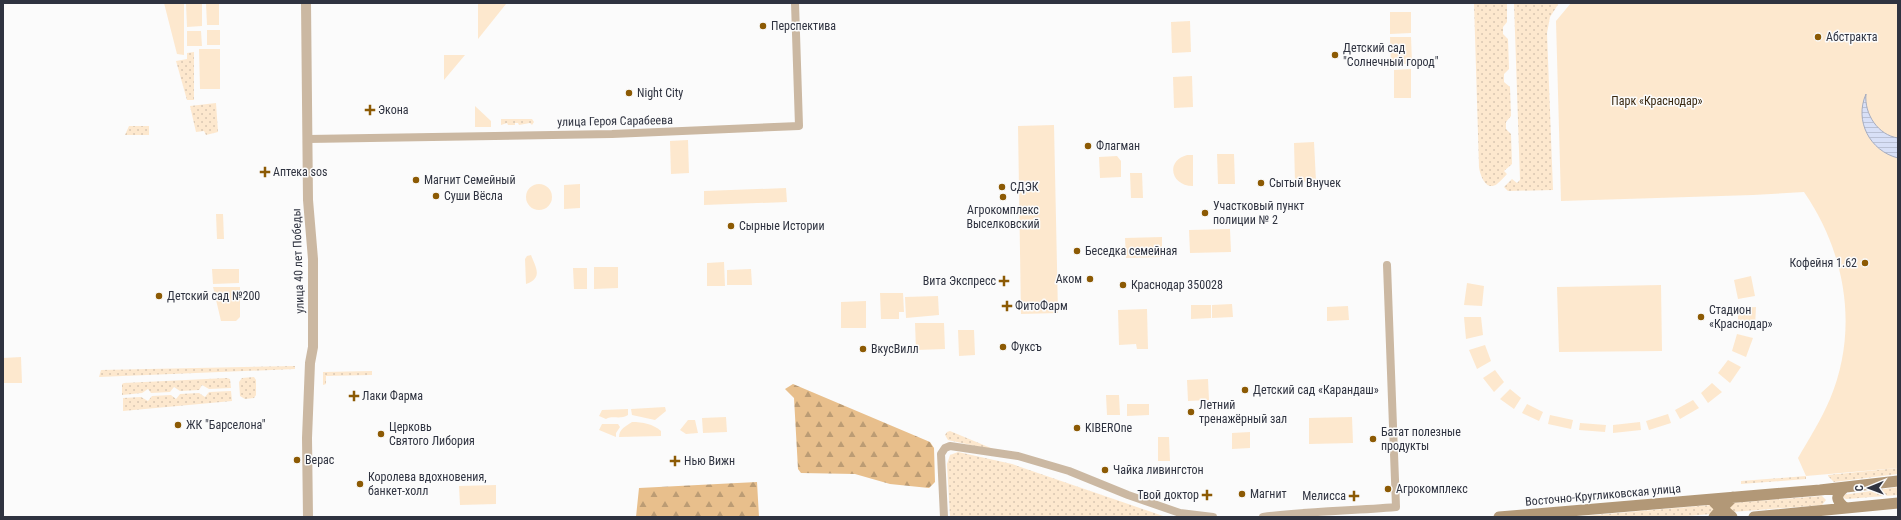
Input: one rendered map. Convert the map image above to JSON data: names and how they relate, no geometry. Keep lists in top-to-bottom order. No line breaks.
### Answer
{"streets":{"main road":["Восточно-Кругликовская улица"],"street":["улица Героя Сарабеева","улица 40 лет Победы"]},"crossings":[["улица Героя Сарабеева","улица 40 лет Победы"]],"parks":["Парк «Краснодар»"],"places":{"other":["Перспектива","Абстракта","Детский сад \"Солнечный город\"","Night City","Флагман","Магнит Семейный","Сытый Внучек","СДЭК","Суши Вёсла","Агрокомплекс Выселковский","Участковый пункт полиции № 2","Сырные Истории","Беседка семейная","Кофейня 1.62","Аком","Краснодар 350028","Детский сад №200","Стадион «Краснодар»","Фуксъ","ВкусВилл","Детский сад «Карандаш»","Летний тренажёрный зал","ЖК \"Барселона\"","KIBEROne","Церковь Святого Либория","Батат полезные продукты","Верас","Чайка ливингстон","Королева вдохновения, банкет-холл","Агрокомплекс","Магнит"],"health":["Экона","Аптека sos","Вита Экспресс","ФитоФарм","Лаки Фарма","Нью Вижн","Твой доктор","Мелисса"]},"north":"left"}
